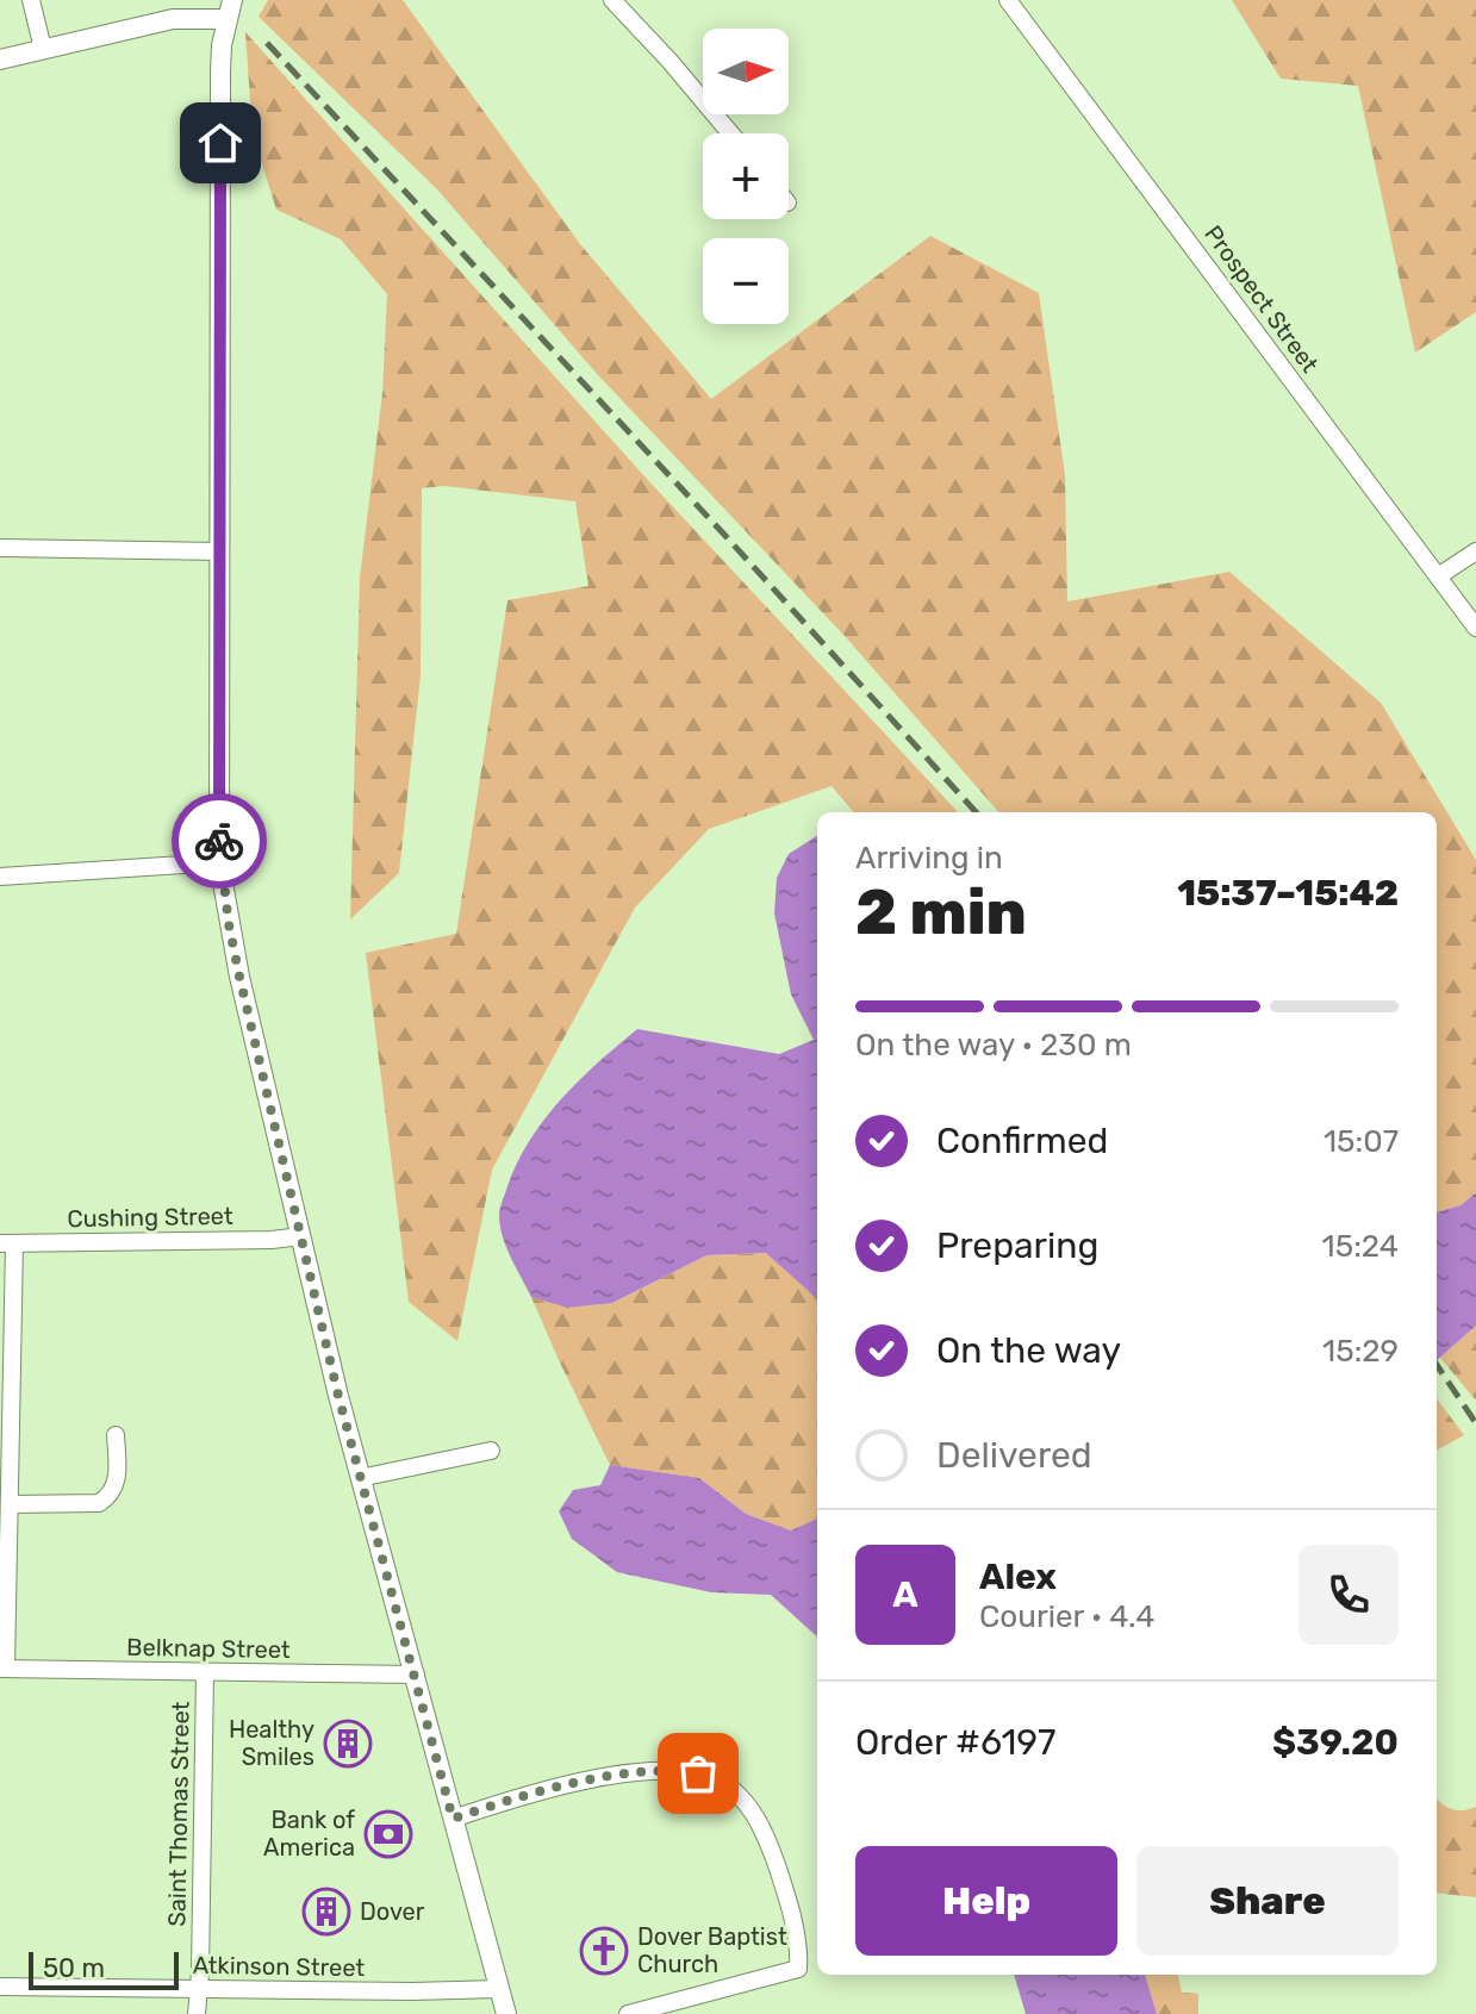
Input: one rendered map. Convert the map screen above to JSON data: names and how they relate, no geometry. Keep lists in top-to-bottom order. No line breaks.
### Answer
{"streets":{"street":["Prospect Street","Cushing Street","Belknap Street","Saint Thomas Street","Atkinson Street"]},"crossings":[["Belknap Street","Saint Thomas Street"],["Saint Thomas Street","Atkinson Street"]],"places":{"building":["Healthy Smiles","Dover"],"bank":["Bank of America"],"church":["Dover Baptist Church"]},"scale_bar":"50 m","north":"right","page":{"map_buttons":["+","−"],"heading":["2 min","Arriving in","15:37–15:42"],"panel":["Alex","Courier · 4.4","Order #6197","$39.20"],"bar":"On the way · 230 m","list":[["Confirmed","15:07"],["Preparing","15:24"],["On the way","15:29"],"Delivered"],"round":"A","buttons":["Help","Share"],"scale":"50 m"}}
